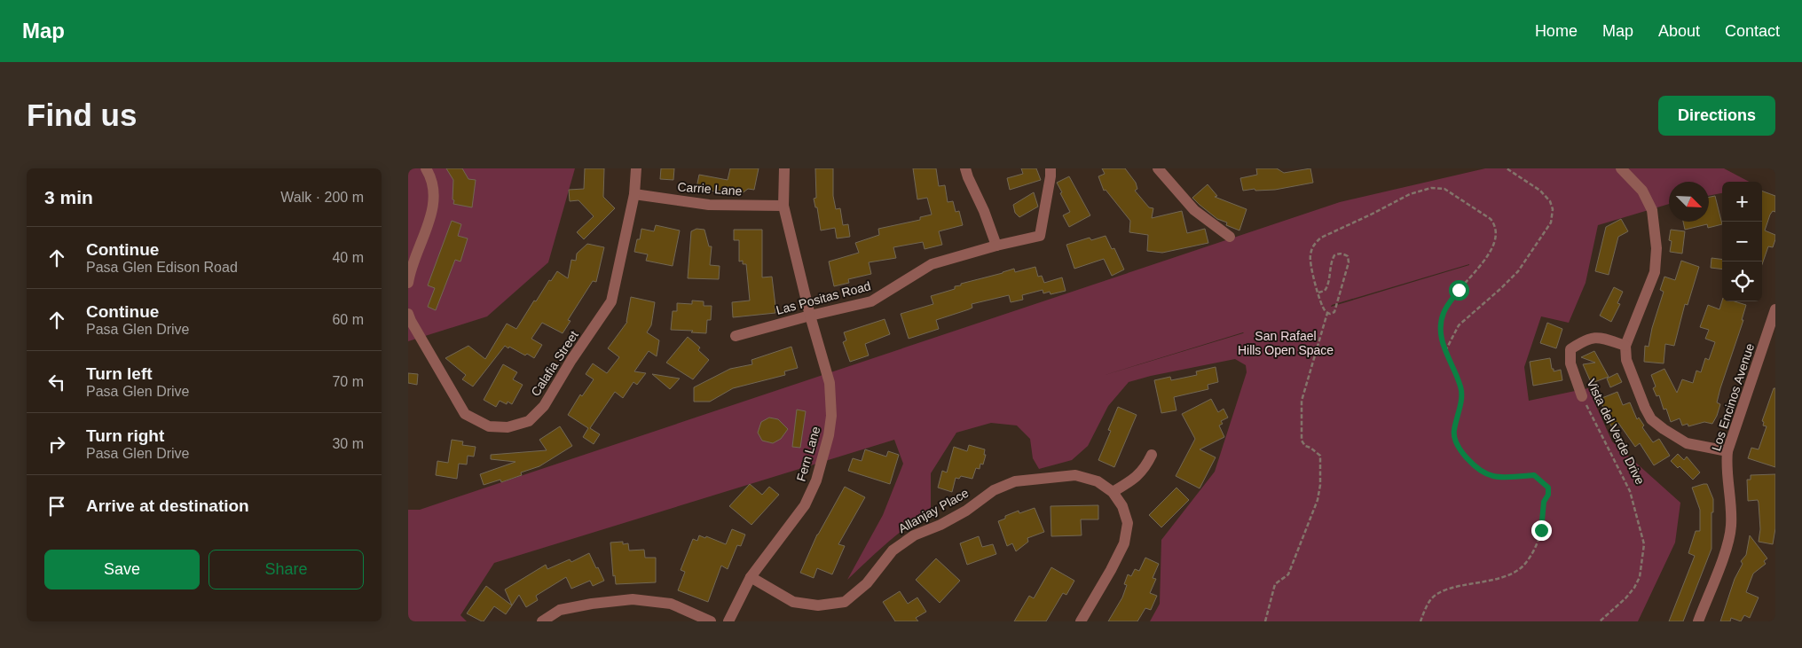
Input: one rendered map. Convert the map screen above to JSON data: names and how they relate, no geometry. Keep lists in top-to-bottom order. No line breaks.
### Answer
{"streets":{"street":["Carrie Lane","Las Positas Road","Calafia Street","Los Encinos Avenue","Vista del Verde Drive","Fern Lane","Allanjay Place"]},"crossings":[["Carrie Lane","Calafia Street"],["Carrie Lane","Fern Lane"],["Las Positas Road","Fern Lane"],["Fern Lane","Allanjay Place"]],"parks":["San Rafael Hills Open Space"],"north":"bottom right","page":{"header":"Map","nav":["Home","Map","About","Contact"],"buttons":["Directions",["Save","Share"]],"title":"Find us","heading":["3 min","Walk · 200 m"],"map_buttons":["+","−"],"list":[["Continue","Pasa Glen Edison Road","40 m"],["Continue","Pasa Glen Drive","60 m"],["Turn left","Pasa Glen Drive","70 m"],["Turn right","Pasa Glen Drive","30 m"],"Arrive at destination"]}}
